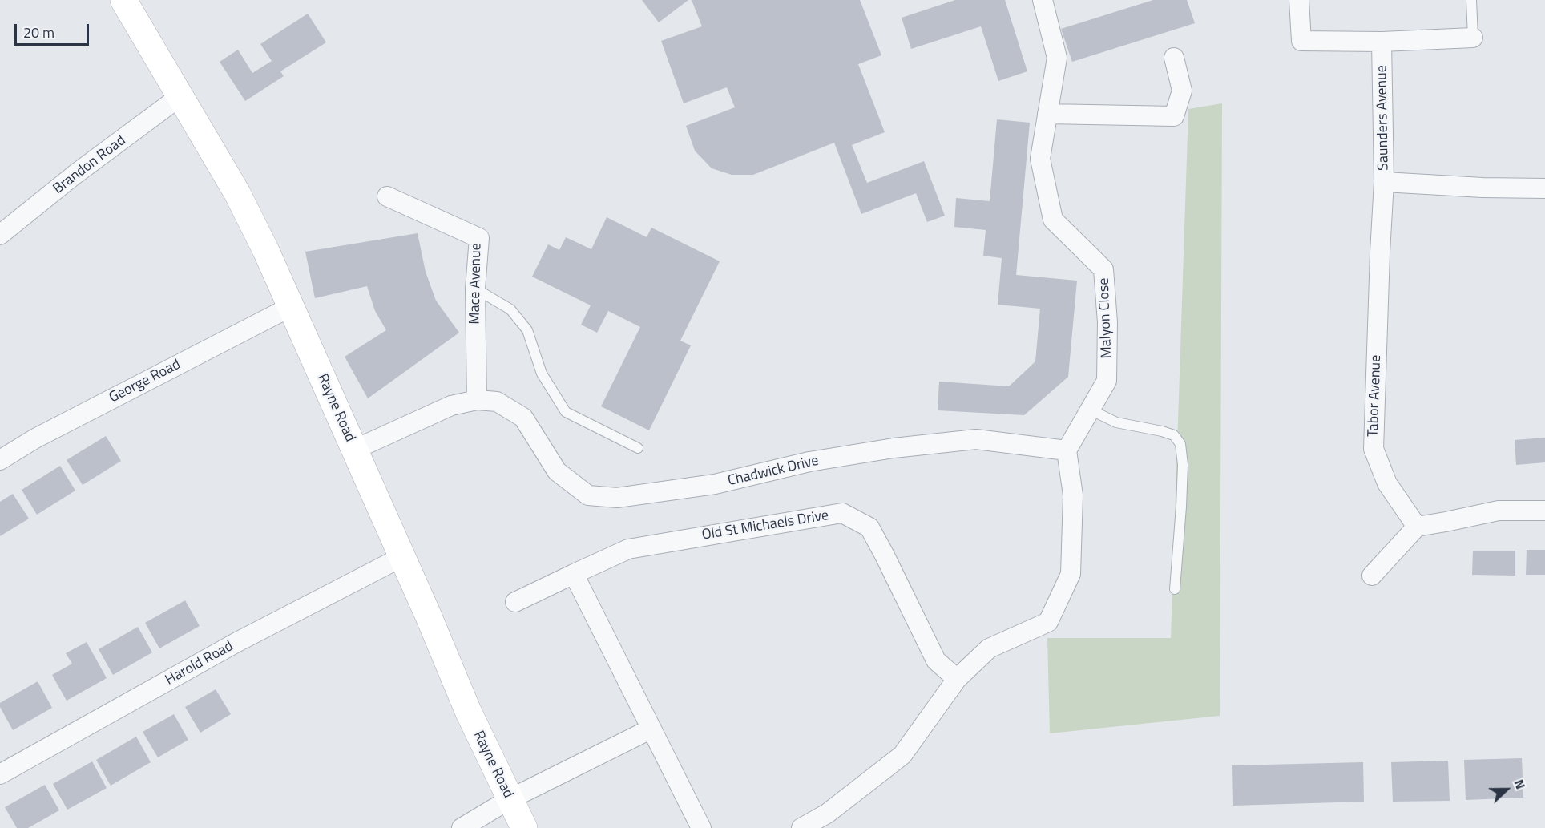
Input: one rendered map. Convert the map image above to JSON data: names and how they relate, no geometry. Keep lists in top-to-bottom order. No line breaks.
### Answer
{"streets":{"main road":["Rayne Road"],"street":["Saunders Avenue","Brandon Road","Mace Avenue","Malyon Close","George Road","Tabor Avenue","Chadwick Drive","Old St Michaels Drive","Harold Road"]},"crossings":[["Saunders Avenue","Tabor Avenue"],["Brandon Road","Rayne Road"],["Mace Avenue","Chadwick Drive"],["Malyon Close","Chadwick Drive"],["George Road","Rayne Road"],["Rayne Road","Chadwick Drive"],["Rayne Road","Harold Road"]],"scale_bar":"20 m","north":"right"}
